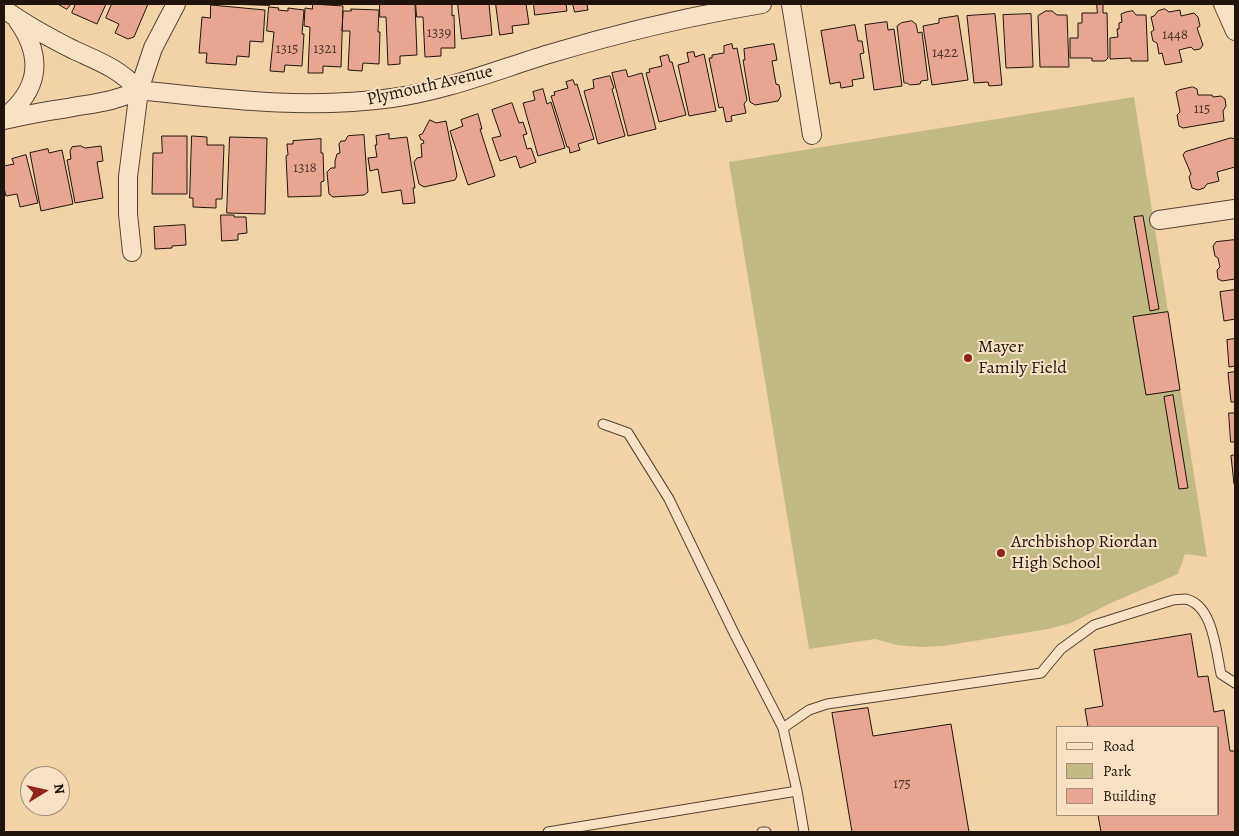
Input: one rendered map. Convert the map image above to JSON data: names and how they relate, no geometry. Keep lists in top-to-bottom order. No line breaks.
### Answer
{"streets":{"street":["Plymouth Avenue"]},"places":["Mayer Family Field","Archbishop Riordan High School"],"house_numbers":["1339","1448","1315","1321","1422","115","1318","175"],"legend":["Road","Park","Building"],"north":"right"}
